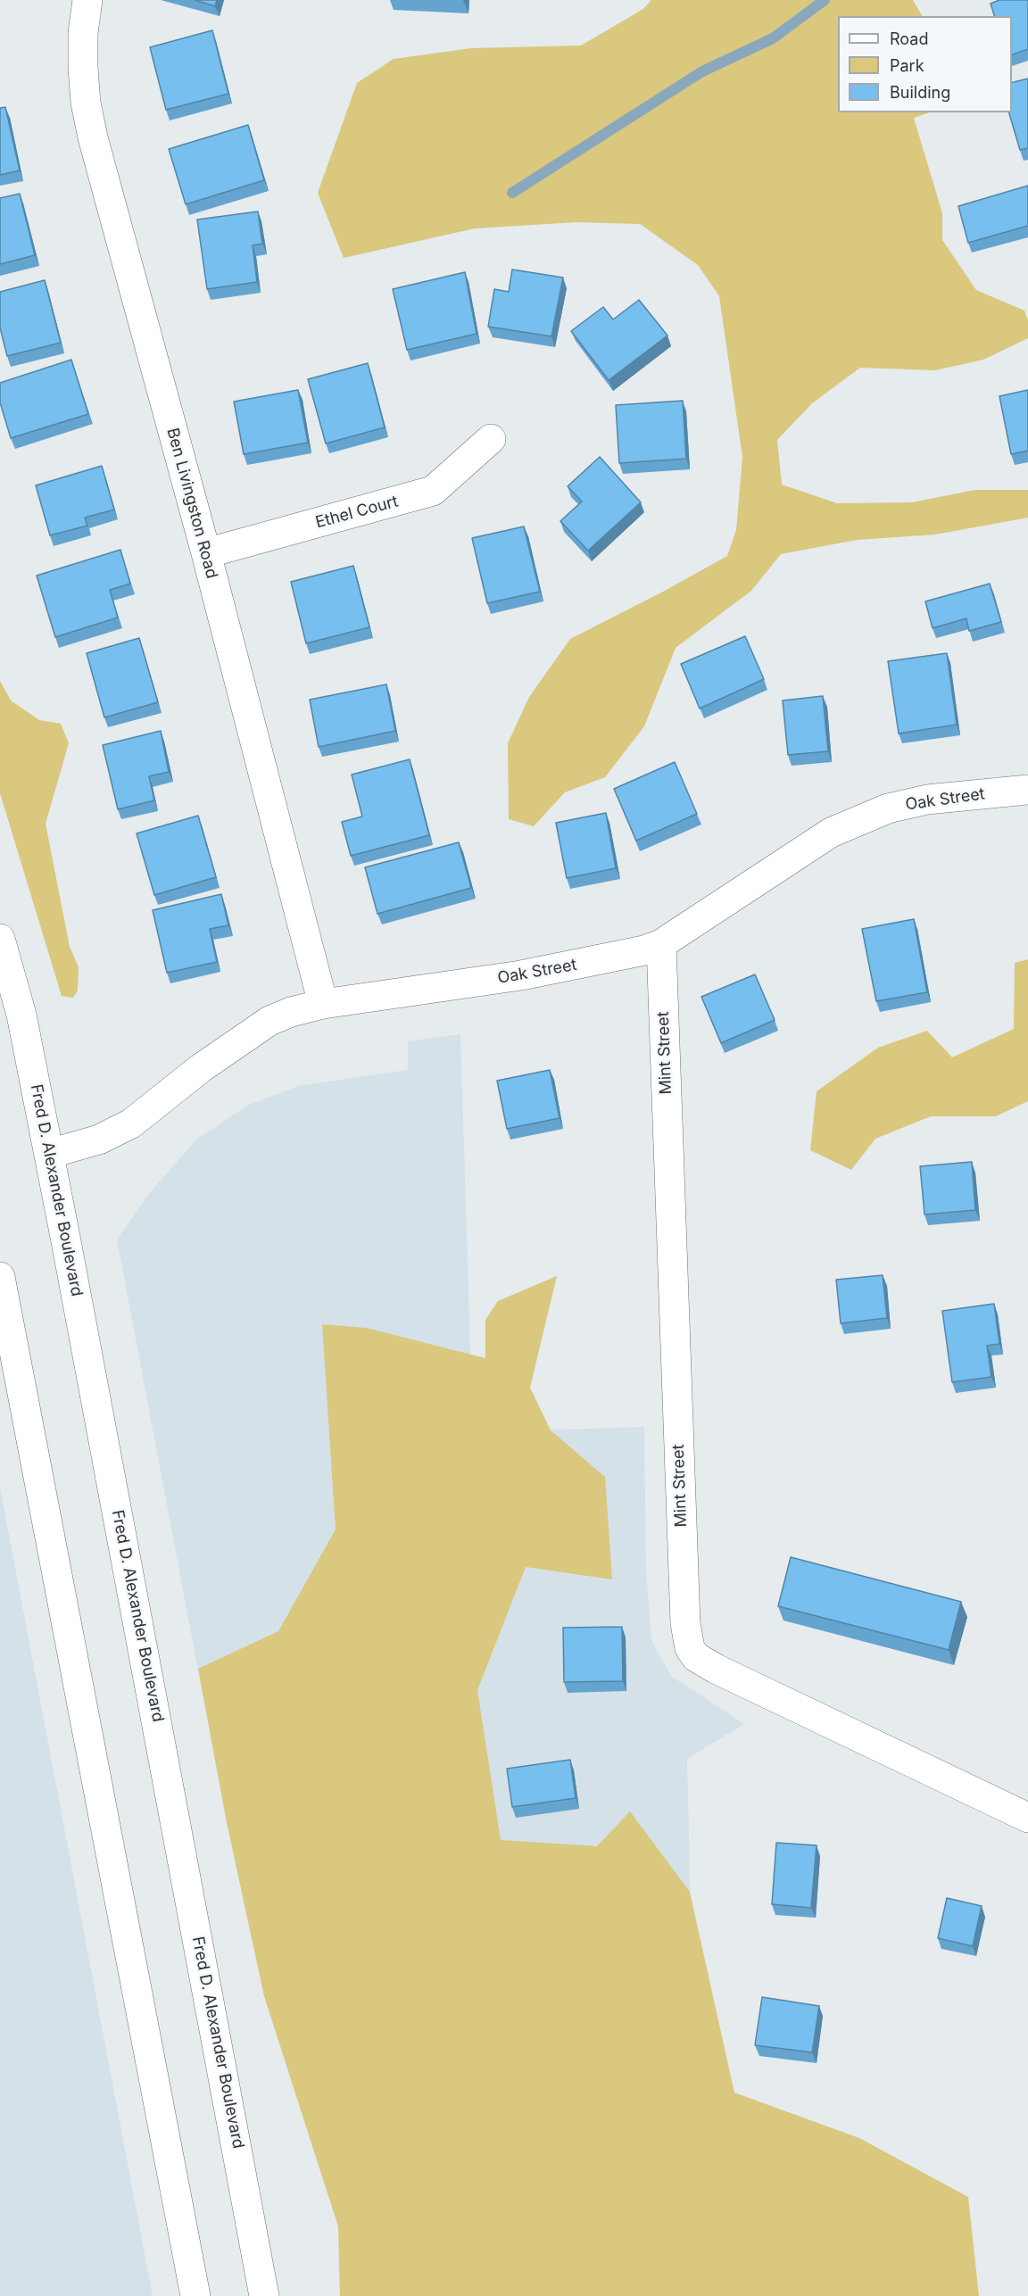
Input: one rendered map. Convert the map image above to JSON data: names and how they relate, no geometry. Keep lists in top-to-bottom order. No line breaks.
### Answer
{"streets":{"street":["Ben Livingston Road","Ethel Court","Oak Street","Mint Street","Fred D. Alexander Boulevard"]},"crossings":[["Ben Livingston Road","Ethel Court"],["Ben Livingston Road","Oak Street"],["Oak Street","Mint Street"],["Oak Street","Fred D. Alexander Boulevard"]],"legend":["Road","Park","Building"]}
